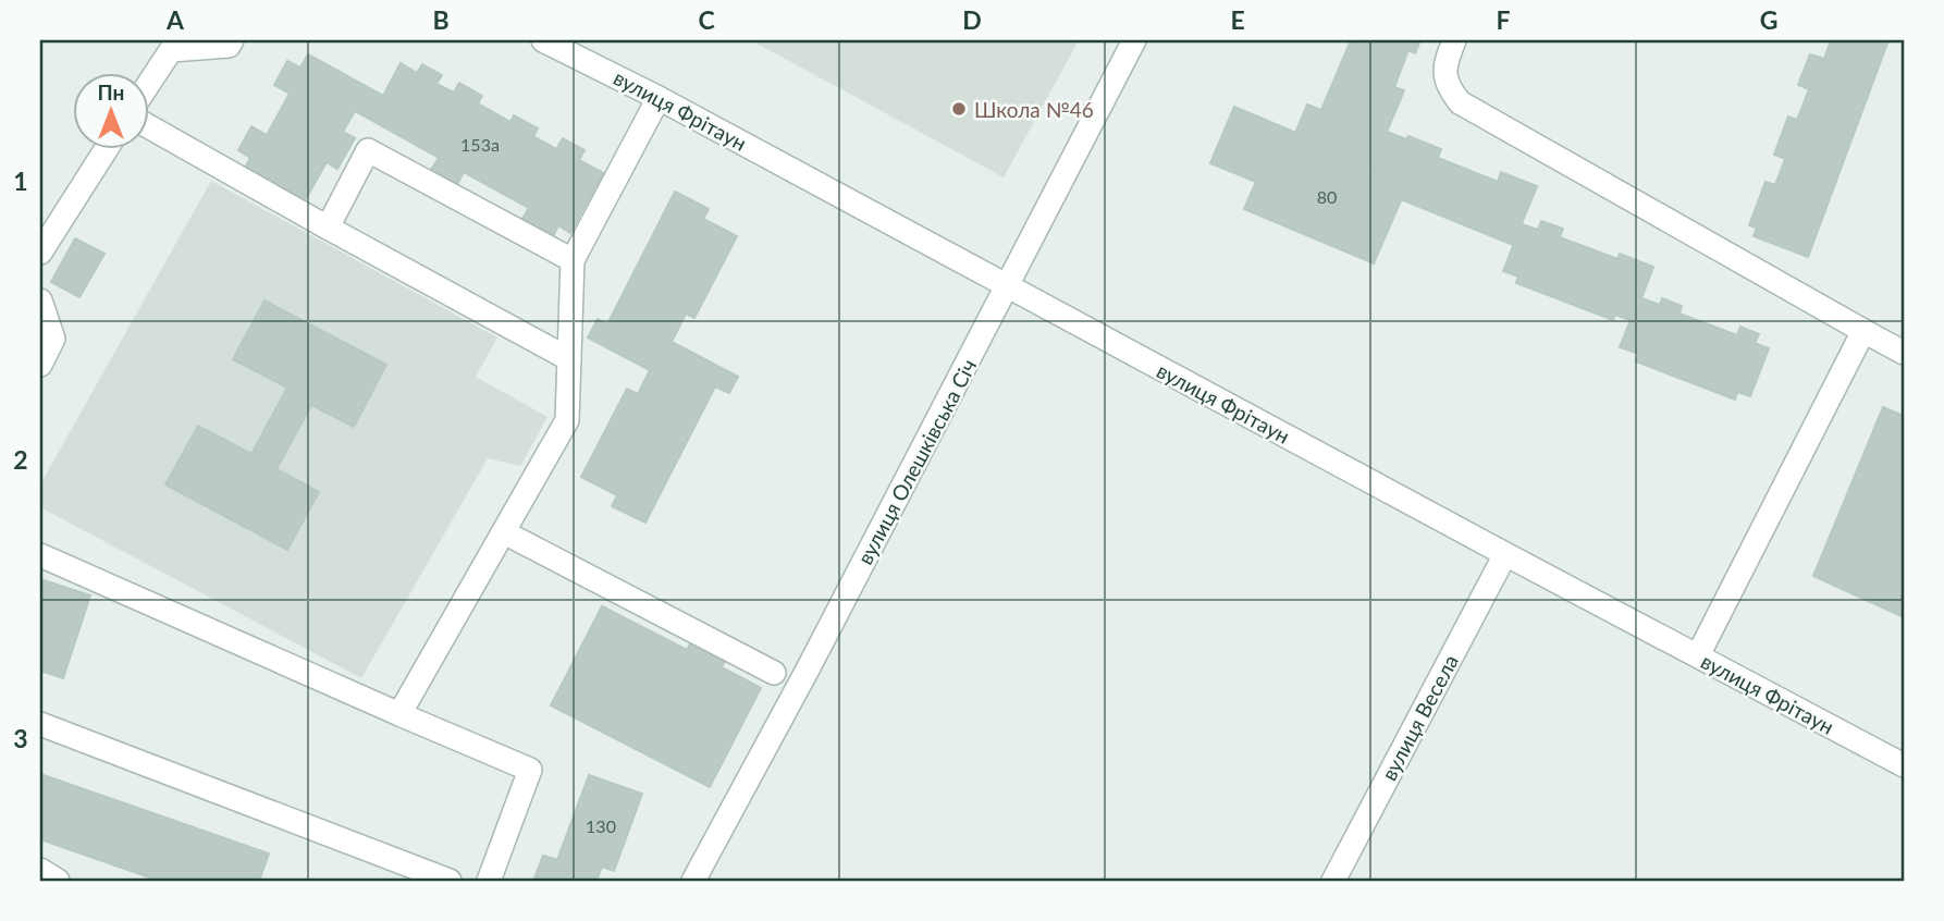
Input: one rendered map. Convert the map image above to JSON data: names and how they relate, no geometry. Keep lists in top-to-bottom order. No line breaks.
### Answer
{"streets":{"street":["вулиця Фрітаун","вулиця Олешківська Січ","вулиця Весела"]},"crossings":[["вулиця Фрітаун","вулиця Олешківська Січ"],["вулиця Фрітаун","вулиця Весела"]],"places":["Школа №46"],"house_numbers":["153а","80","130"],"north":"top","grid":{"columns":["A","B","C","D","E","F","G"],"rows":["1","2","3"]}}
